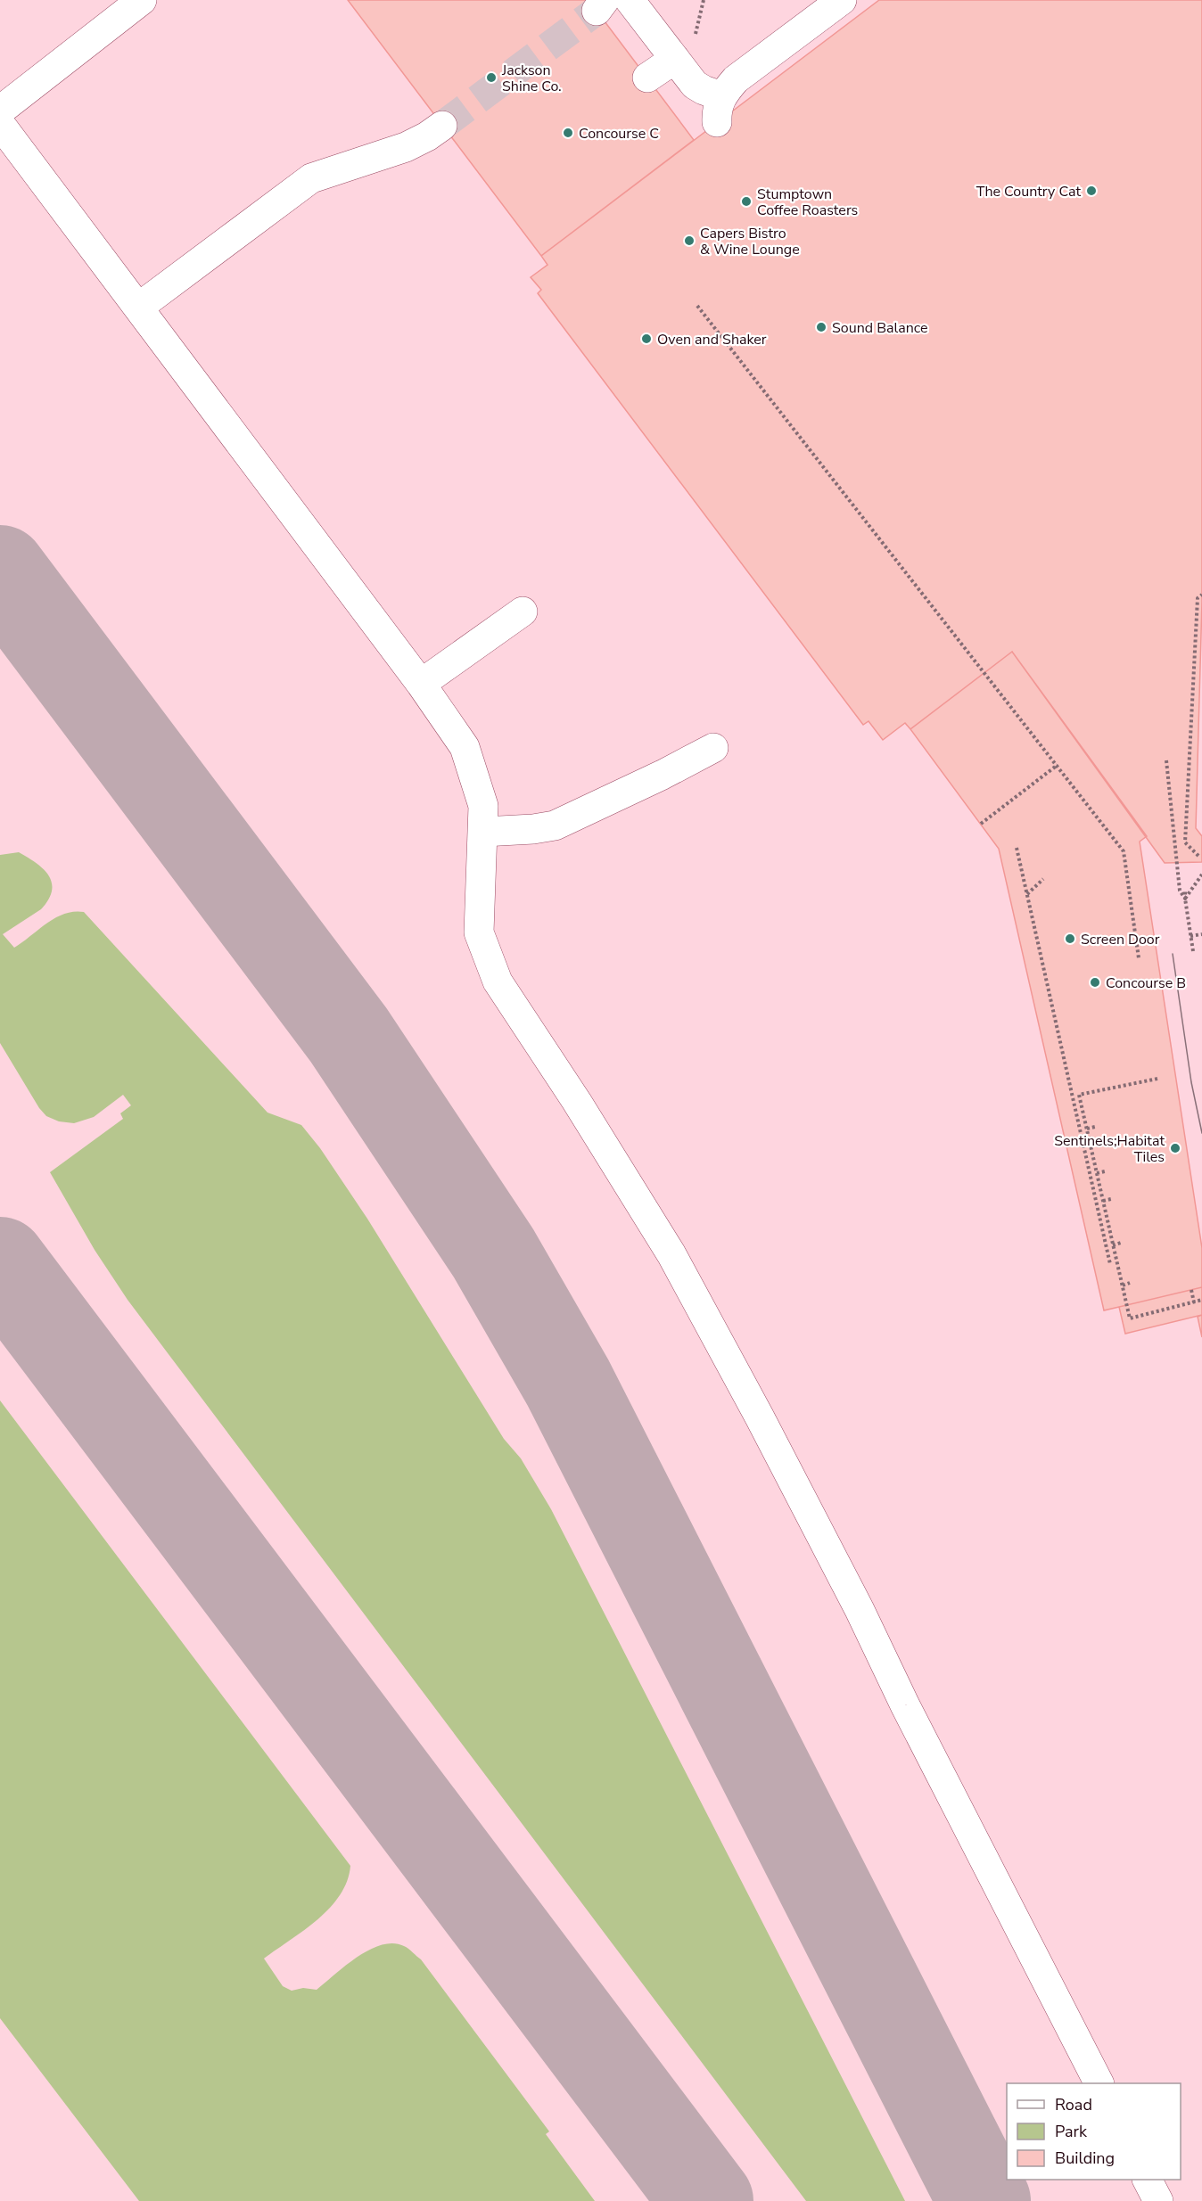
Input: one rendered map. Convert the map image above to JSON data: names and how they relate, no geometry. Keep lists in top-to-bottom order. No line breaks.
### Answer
{"places":["Jackson Shine Co.","Concourse C","The Country Cat","Stumptown Coffee Roasters","Capers Bistro & Wine Lounge","Sound Balance","Oven and Shaker","Screen Door","Concourse B","Sentinels;Habitat Tiles"],"legend":["Road","Park","Building"]}
